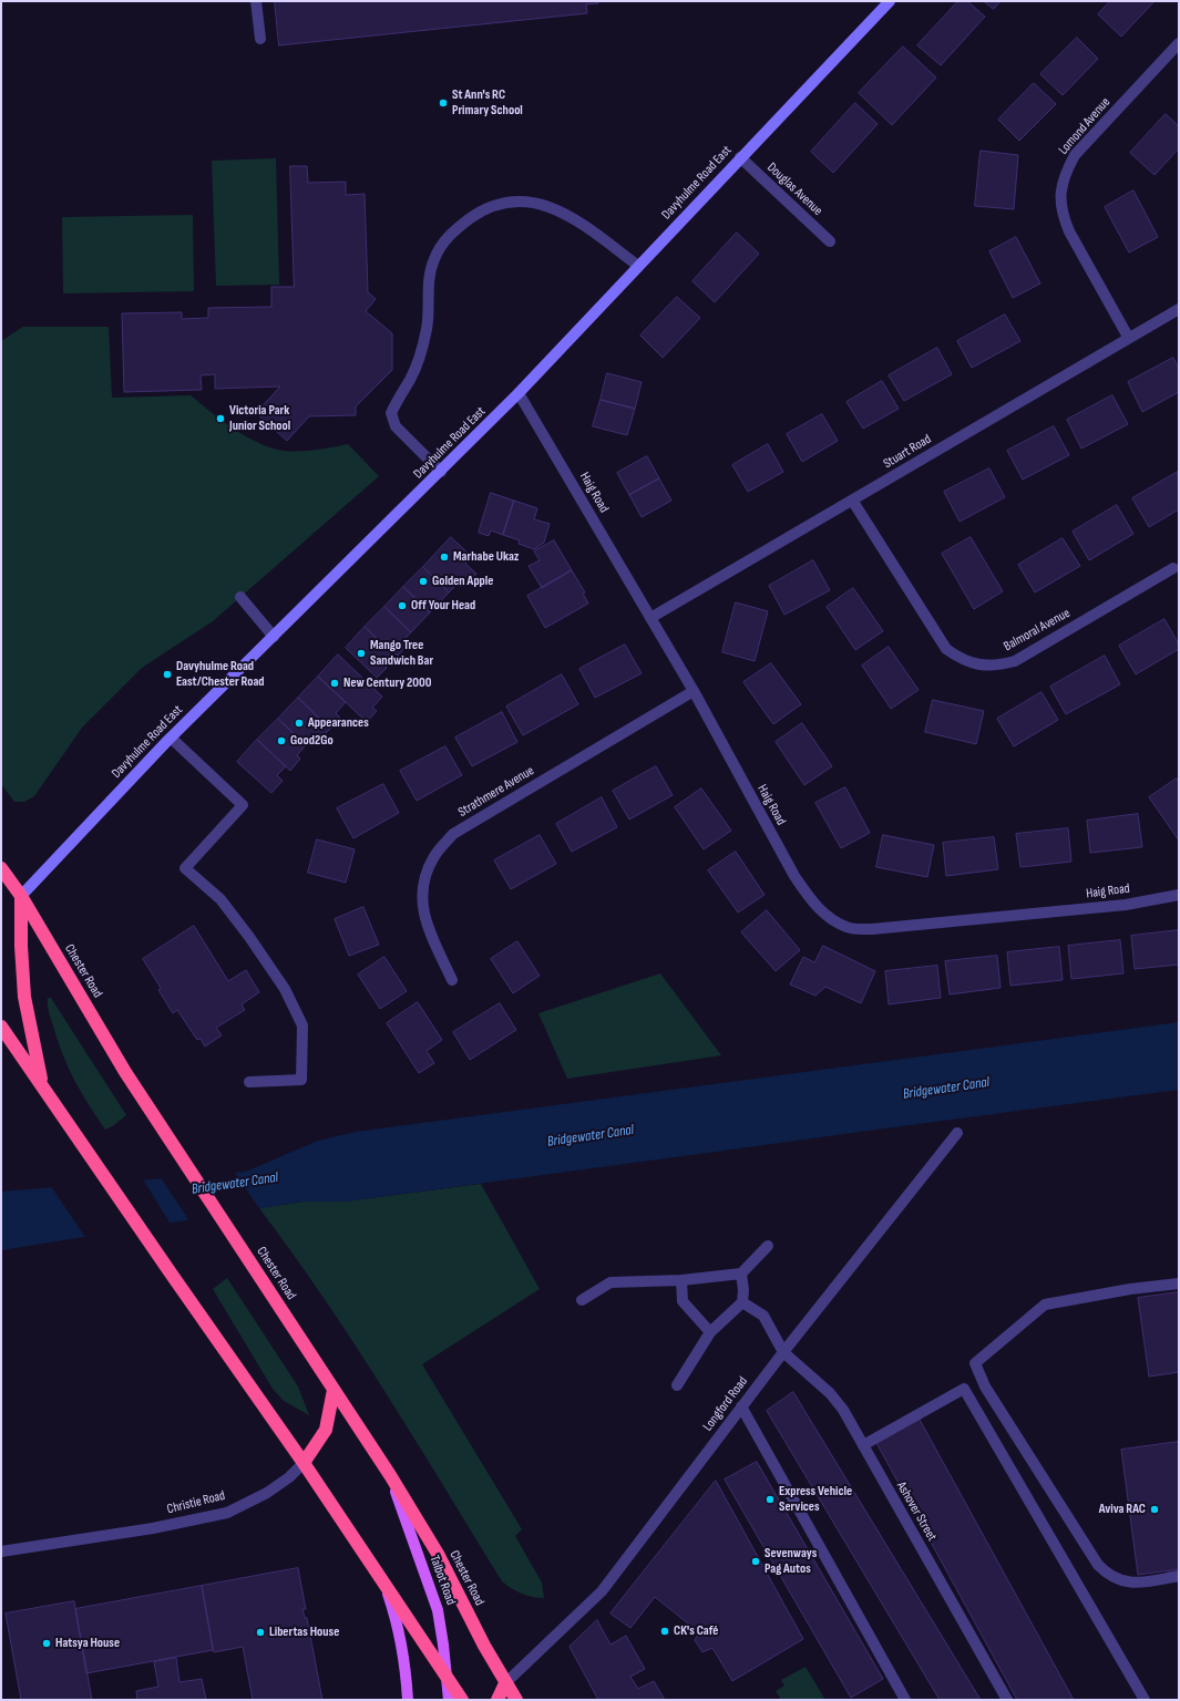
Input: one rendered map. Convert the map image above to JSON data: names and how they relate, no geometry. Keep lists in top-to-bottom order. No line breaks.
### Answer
{"streets":{"highway":["Chester Road","Christie Road"],"main road":["Talbot Road"],"street":["Lomond Avenue","Davyhulme Road East","Douglas Avenue","Stuart Road","Haig Road","Balmoral Avenue","Strathmere Avenue","Longford Road","Ashover Street"]},"crossings":[["Lomond Avenue","Stuart Road"],["Davyhulme Road East","Douglas Avenue"],["Davyhulme Road East","Haig Road"],["Davyhulme Road East","Chester Road"],["Stuart Road","Haig Road"],["Stuart Road","Balmoral Avenue"],["Haig Road","Strathmere Avenue"],["Chester Road","Longford Road"],["Chester Road","Christie Road"],["Chester Road","Talbot Road"],["Longford Road","Ashover Street"]],"water":["Bridgewater Canal"],"places":["St Ann's RC Primary School","Victoria Park Junior School","Marhabe Ukaz","Golden Apple","Off Your Head","Mango Tree Sandwich Bar","Davyhulme Road East/Chester Road","New Century 2000","Appearances","Good2Go","Express Vehicle Services","Aviva RAC","Sevenways Pag Autos","CK's Café","Libertas House","Hatsya House"]}
